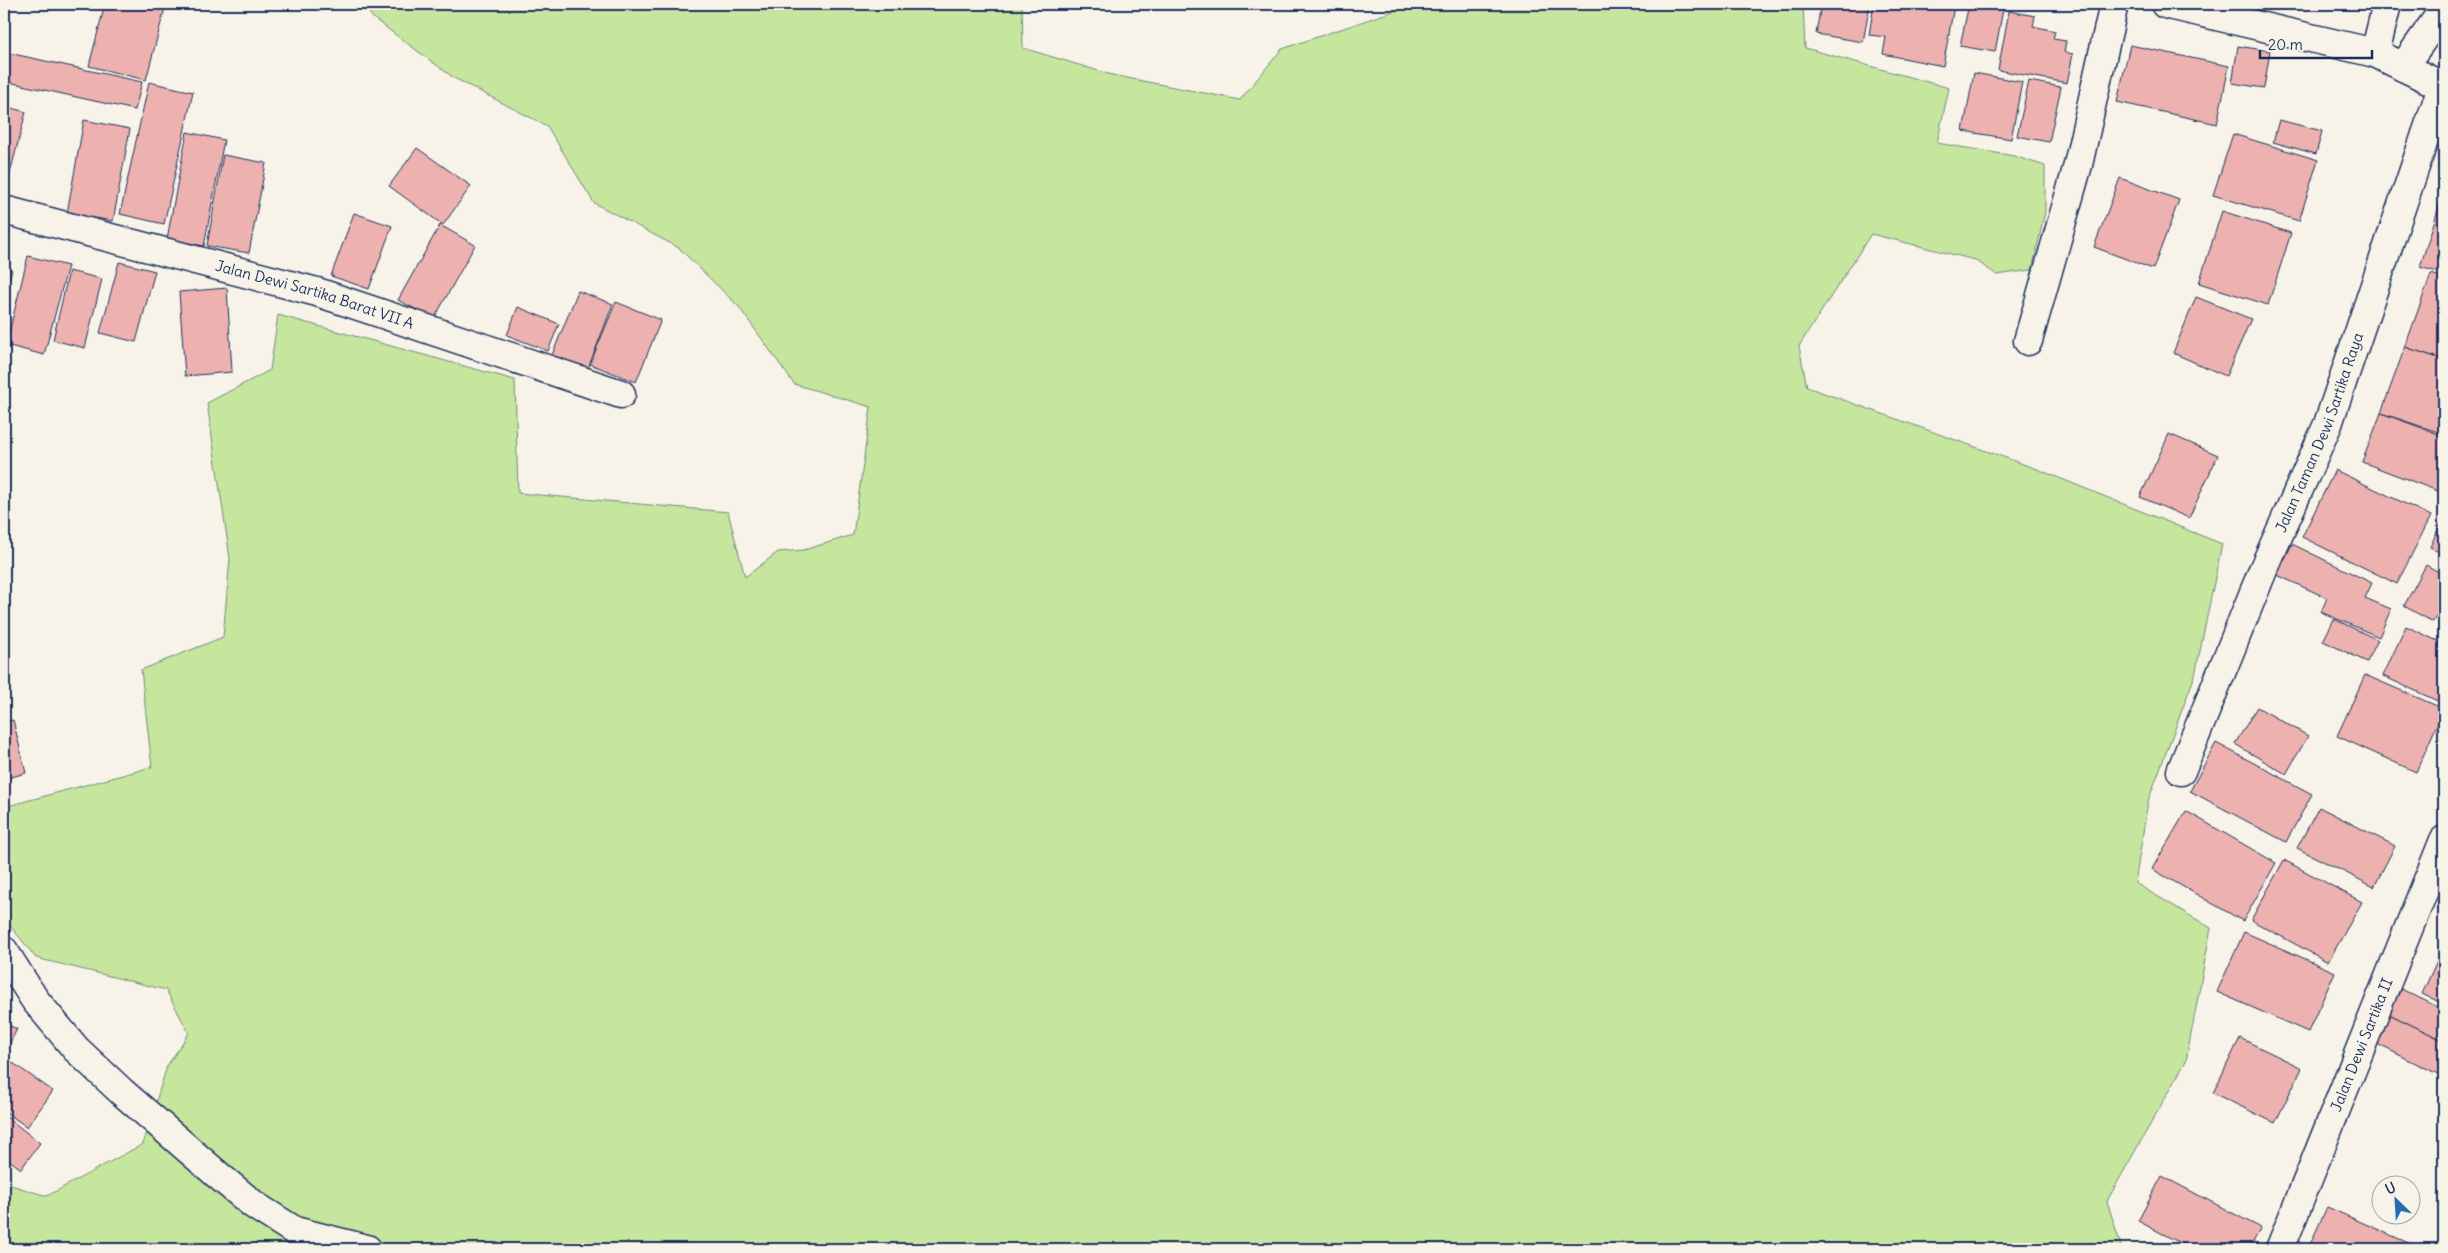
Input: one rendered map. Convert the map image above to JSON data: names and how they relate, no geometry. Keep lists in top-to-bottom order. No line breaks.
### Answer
{"streets":{"street":["Jalan Dewi Sartika Barat VII A","Jalan Taman Dewi Sartika Raya","Jalan Dewi Sartika II"]},"scale_bar":"20 m","north":"top left"}
